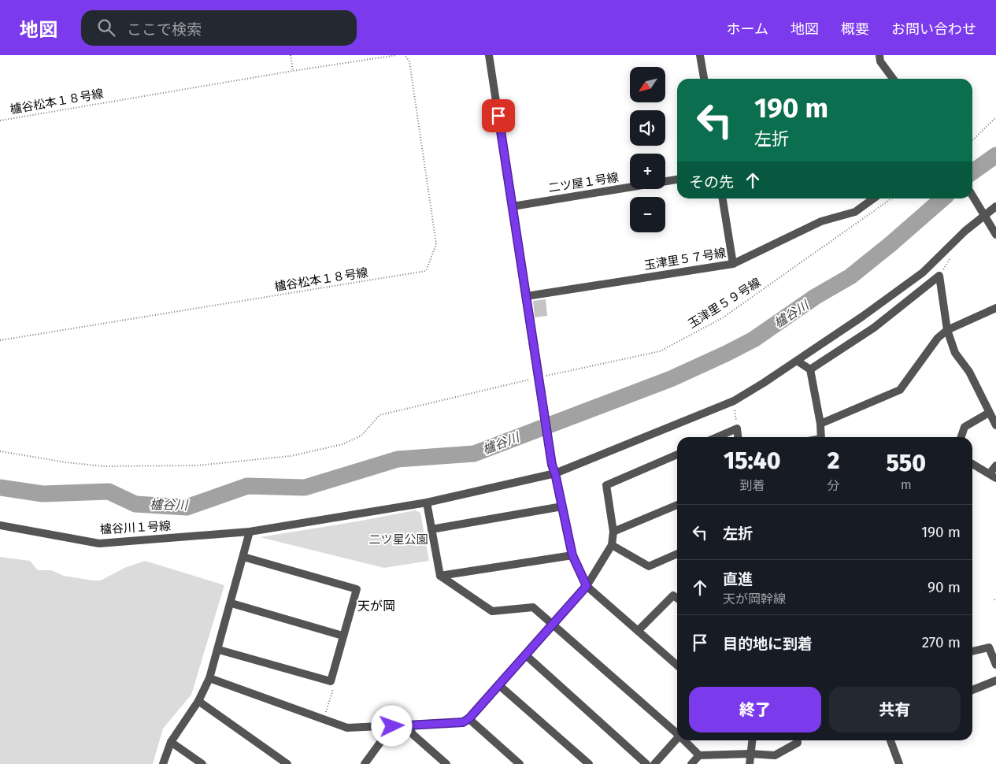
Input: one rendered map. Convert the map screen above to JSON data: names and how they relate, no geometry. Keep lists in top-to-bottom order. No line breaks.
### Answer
{"streets":{"street":["二ツ屋１号線","玉津里５７号線","櫨谷川１号線"],"path":["櫨谷松本１８号線","玉津里５９号線"]},"districts":["天が岡"],"water":["櫨谷川"],"parks":["二ツ星公園"],"north":"bottom left","page":{"header":"地図","search":"ここで検索","nav":["ホーム","地図","概要","お問い合わせ"],"map_buttons":["+","−"],"turn":["190 m","左折"],"then":"その先","eta":["15:40","到着","2","分","550","m"],"list":[{"name":"左折","value":"190 m"},{"name":"直進","note":"天が岡幹線","value":"90 m"},{"name":"目的地に到着","value":"270 m"}],"buttons":["終了","共有"]}}
